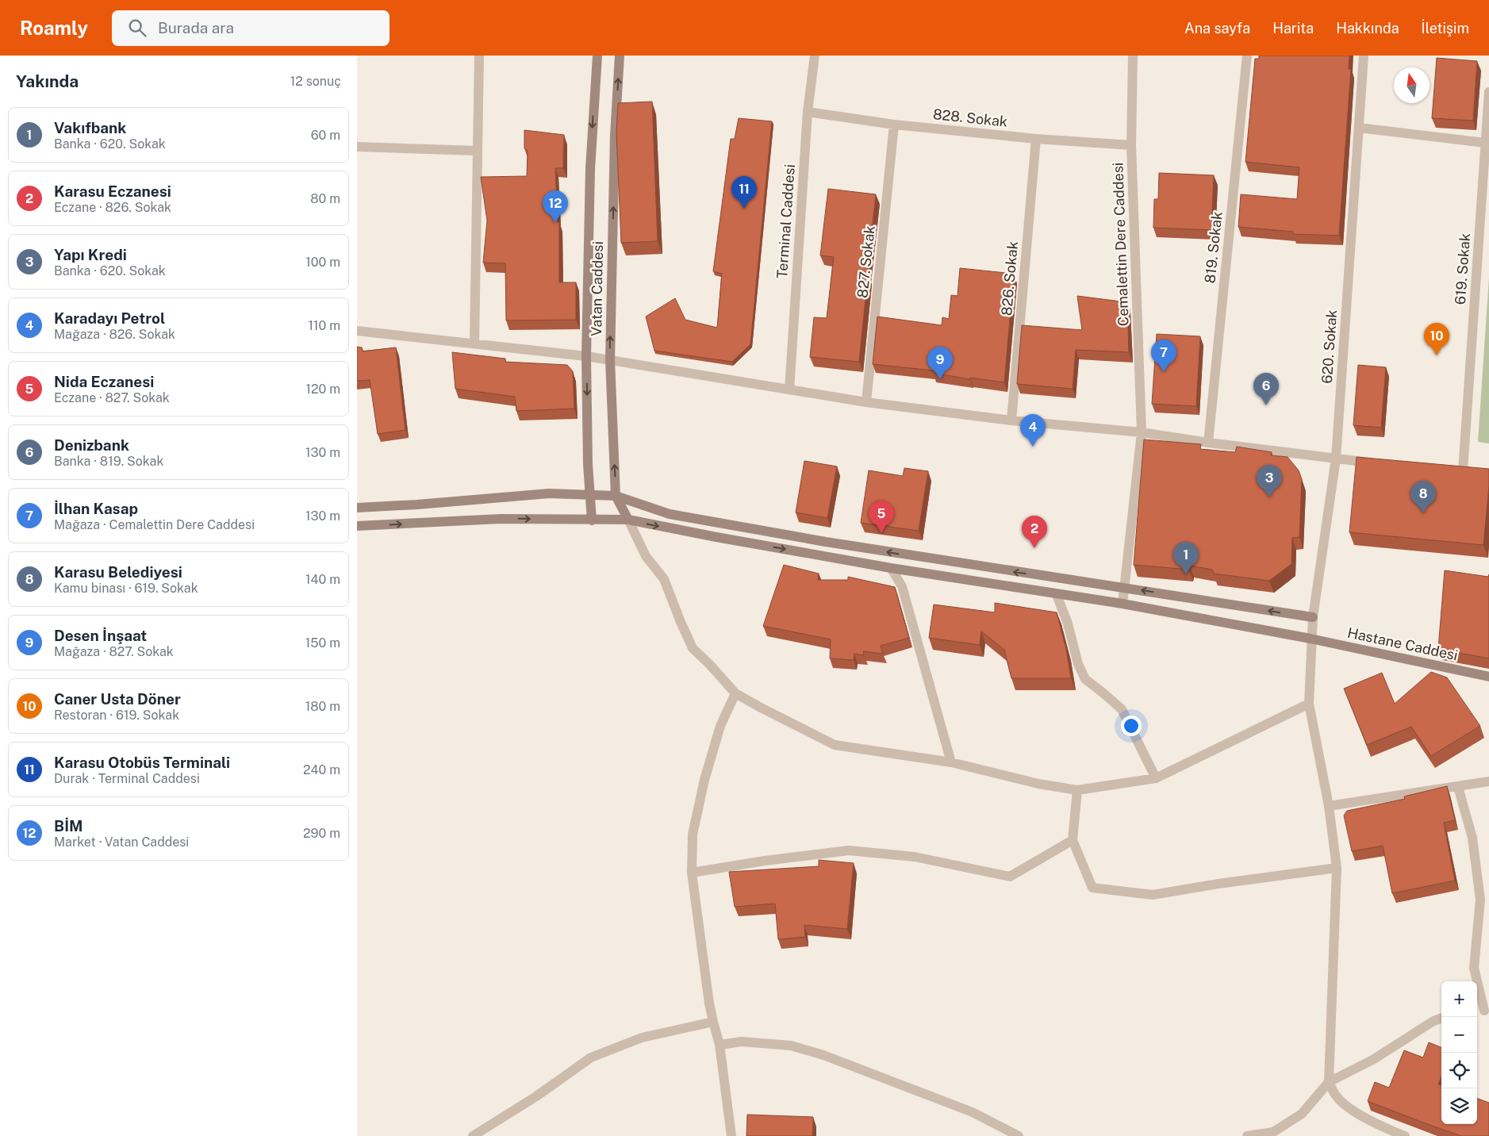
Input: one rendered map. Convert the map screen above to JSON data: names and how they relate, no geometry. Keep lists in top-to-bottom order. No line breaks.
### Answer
{"streets":{"main road":["Vatan Caddesi","Hastane Caddesi"],"street":["828. Sokak","Terminal Caddesi","Cemalettin Dere Caddesi","819. Sokak","827. Sokak","619. Sokak","826. Sokak","620. Sokak"]},"crossings":[["828. Sokak","Terminal Caddesi"],["828. Sokak","Cemalettin Dere Caddesi"],["828. Sokak","827. Sokak"],["828. Sokak","826. Sokak"],["Cemalettin Dere Caddesi","Hastane Caddesi"],["Vatan Caddesi","Hastane Caddesi"],["620. Sokak","Hastane Caddesi"]],"north":"top","page":{"header":"Roamly","search":"Burada ara","nav":["Ana sayfa","Harita","Hakkında","İletişim"],"heading":["Yakında","12 sonuç"],"list":[{"mark":"1","name":"Vakıfbank","note":"Banka · 620. Sokak","value":"60 m"},{"mark":"2","name":"Karasu Eczanesi","note":"Eczane · 826. Sokak","value":"80 m"},{"mark":"3","name":"Yapı Kredi","note":"Banka · 620. Sokak","value":"100 m"},{"mark":"4","name":"Karadayı Petrol","note":"Mağaza · 826. Sokak","value":"110 m"},{"mark":"5","name":"Nida Eczanesi","note":"Eczane · 827. Sokak","value":"120 m"},{"mark":"6","name":"Denizbank","note":"Banka · 819. Sokak","value":"130 m"},{"mark":"7","name":"İlhan Kasap","note":"Mağaza · Cemalettin Dere Caddesi","value":"130 m"},{"mark":"8","name":"Karasu Belediyesi","note":"Kamu binası · 619. Sokak","value":"140 m"},{"mark":"9","name":"Desen İnşaat","note":"Mağaza · 827. Sokak","value":"150 m"},{"mark":"10","name":"Caner Usta Döner","note":"Restoran · 619. Sokak","value":"180 m"},{"mark":"11","name":"Karasu Otobüs Terminali","note":"Durak · Terminal Caddesi","value":"240 m"},{"mark":"12","name":"BİM","note":"Market · Vatan Caddesi","value":"290 m"}],"pins":["11","12","10","7","9","6","4","3","8","5","2","1"],"map_buttons":["+","−"]}}
